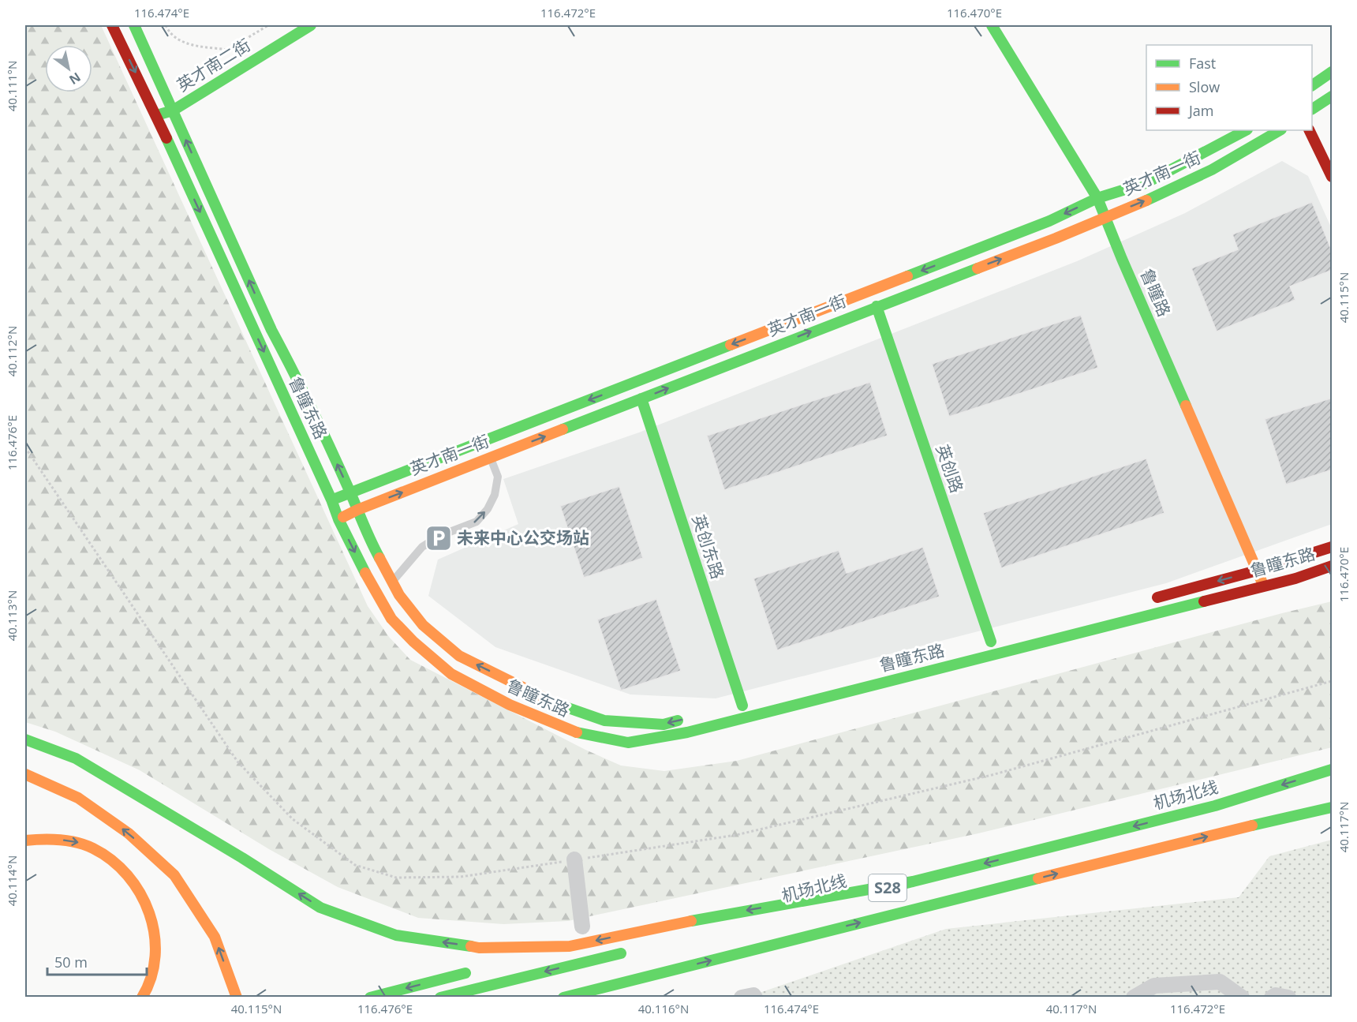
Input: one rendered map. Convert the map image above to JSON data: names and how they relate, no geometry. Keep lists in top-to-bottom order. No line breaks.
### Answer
{"streets":{"main road":["英才南二街","英才南一街","鲁瞳路","鲁瞳东路","英创路","英创东路","机场北线","S28"]},"crossings":[["英才南二街","鲁瞳东路"],["英才南一街","鲁瞳路"],["英才南一街","鲁瞳东路"],["英才南一街","英创路"],["英才南一街","英创东路"],["鲁瞳路","鲁瞳东路"]],"places":{"parking":["未来中心公交场站"]},"legend":["Fast","Slow","Jam"],"scale_bar":"50 m","north":"bottom right","coordinates":["116.474°E","116.472°E","116.470°E","40.111°N","40.115°N","40.112°N","116.476°E","40.113°N","40.117°N","40.114°N","40.116°N"]}
